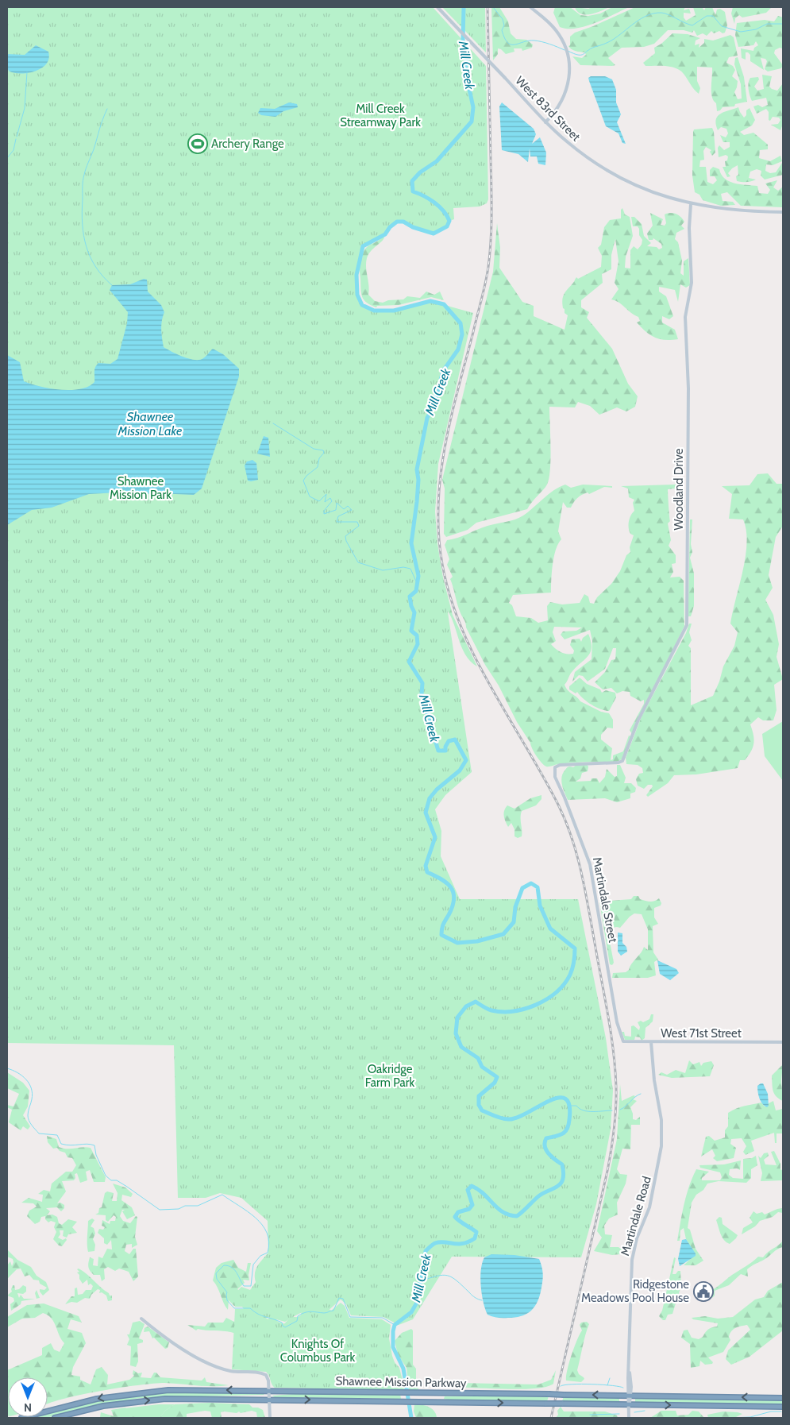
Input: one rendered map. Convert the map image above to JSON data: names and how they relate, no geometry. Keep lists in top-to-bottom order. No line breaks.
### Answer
{"streets":{"highway":["Shawnee Mission Parkway"],"street":["West 83rd Street","Woodland Drive","Martindale Street","West 71st Street","Martindale Road"]},"crossings":[["West 83rd Street","Woodland Drive"],["Woodland Drive","Martindale Street"],["Martindale Street","West 71st Street"],["West 71st Street","Martindale Road"],["Martindale Road","Shawnee Mission Parkway"]],"water":["Mill Creek","Shawnee Mission Lake"],"parks":["Mill Creek Streamway Park","Shawnee Mission Park","Oakridge Farm Park","Knights Of Columbus Park"],"places":{"sports":["Archery Range"],"public building":["Ridgestone Meadows Pool House"]},"north":"bottom"}
